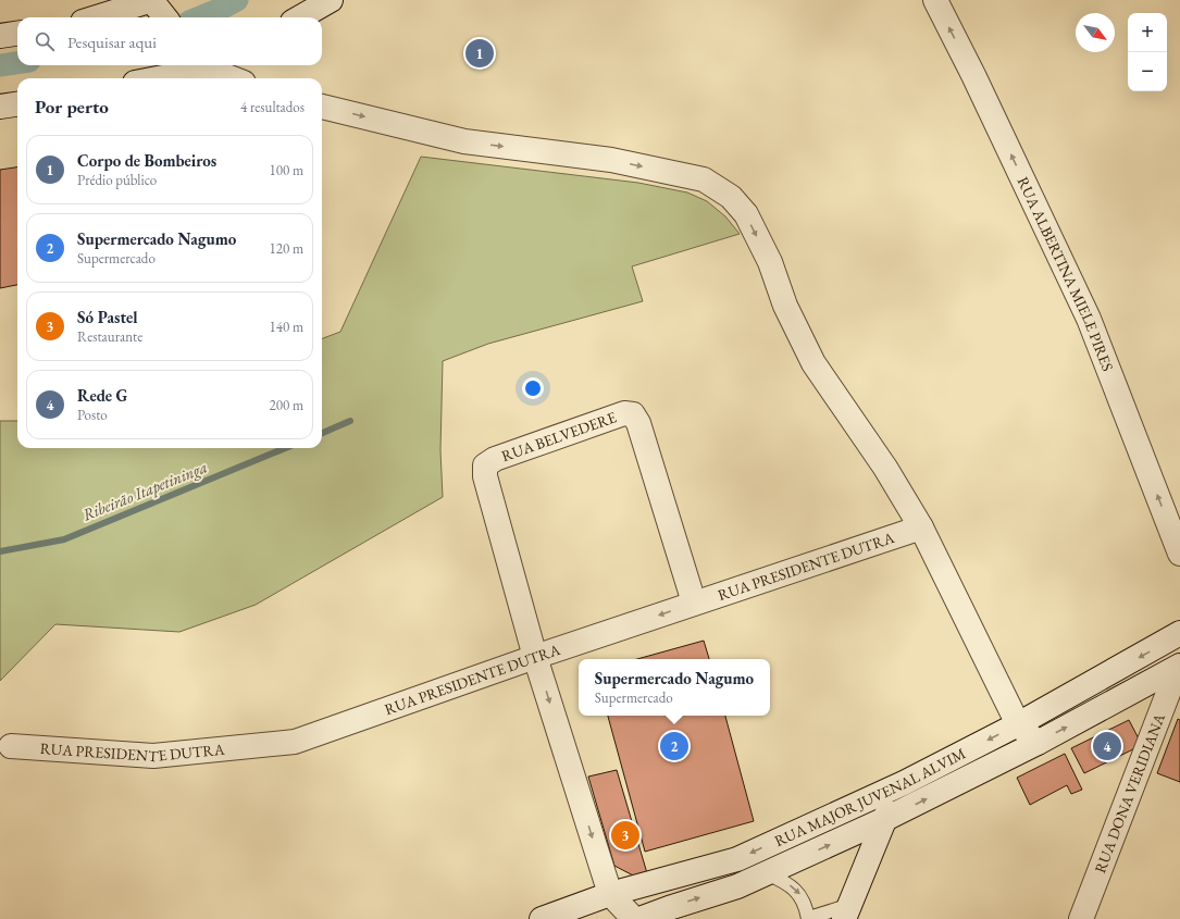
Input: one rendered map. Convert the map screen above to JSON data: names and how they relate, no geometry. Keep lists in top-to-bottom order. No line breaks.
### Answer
{"streets":{"street":["RUA ALBERTINA MIELE PIRES","RUA BELVEDERE","RUA PRESIDENTE DUTRA","RUA DONA VERIDIANA","RUA MAJOR JUVENAL ALVIM"]},"crossings":[["RUA BELVEDERE","RUA PRESIDENTE DUTRA"],["RUA DONA VERIDIANA","RUA MAJOR JUVENAL ALVIM"]],"one_way":["RUA ALBERTINA MIELE PIRES"],"water":["Ribeirão Itapetininga"],"north":"bottom right","page":{"map_buttons":["+","−"],"search":"Pesquisar aqui","pins":["1","2","4","3"],"heading":["Por perto","4 resultados"],"list":[{"mark":"1","name":"Corpo de Bombeiros","note":"Prédio público","value":"100 m"},{"mark":"2","name":"Supermercado Nagumo","note":"Supermercado","value":"120 m"},{"mark":"3","name":"Só Pastel","note":"Restaurante","value":"140 m"},{"mark":"4","name":"Rede G","note":"Posto","value":"200 m"}],"popup":["Supermercado Nagumo","Supermercado"]}}
